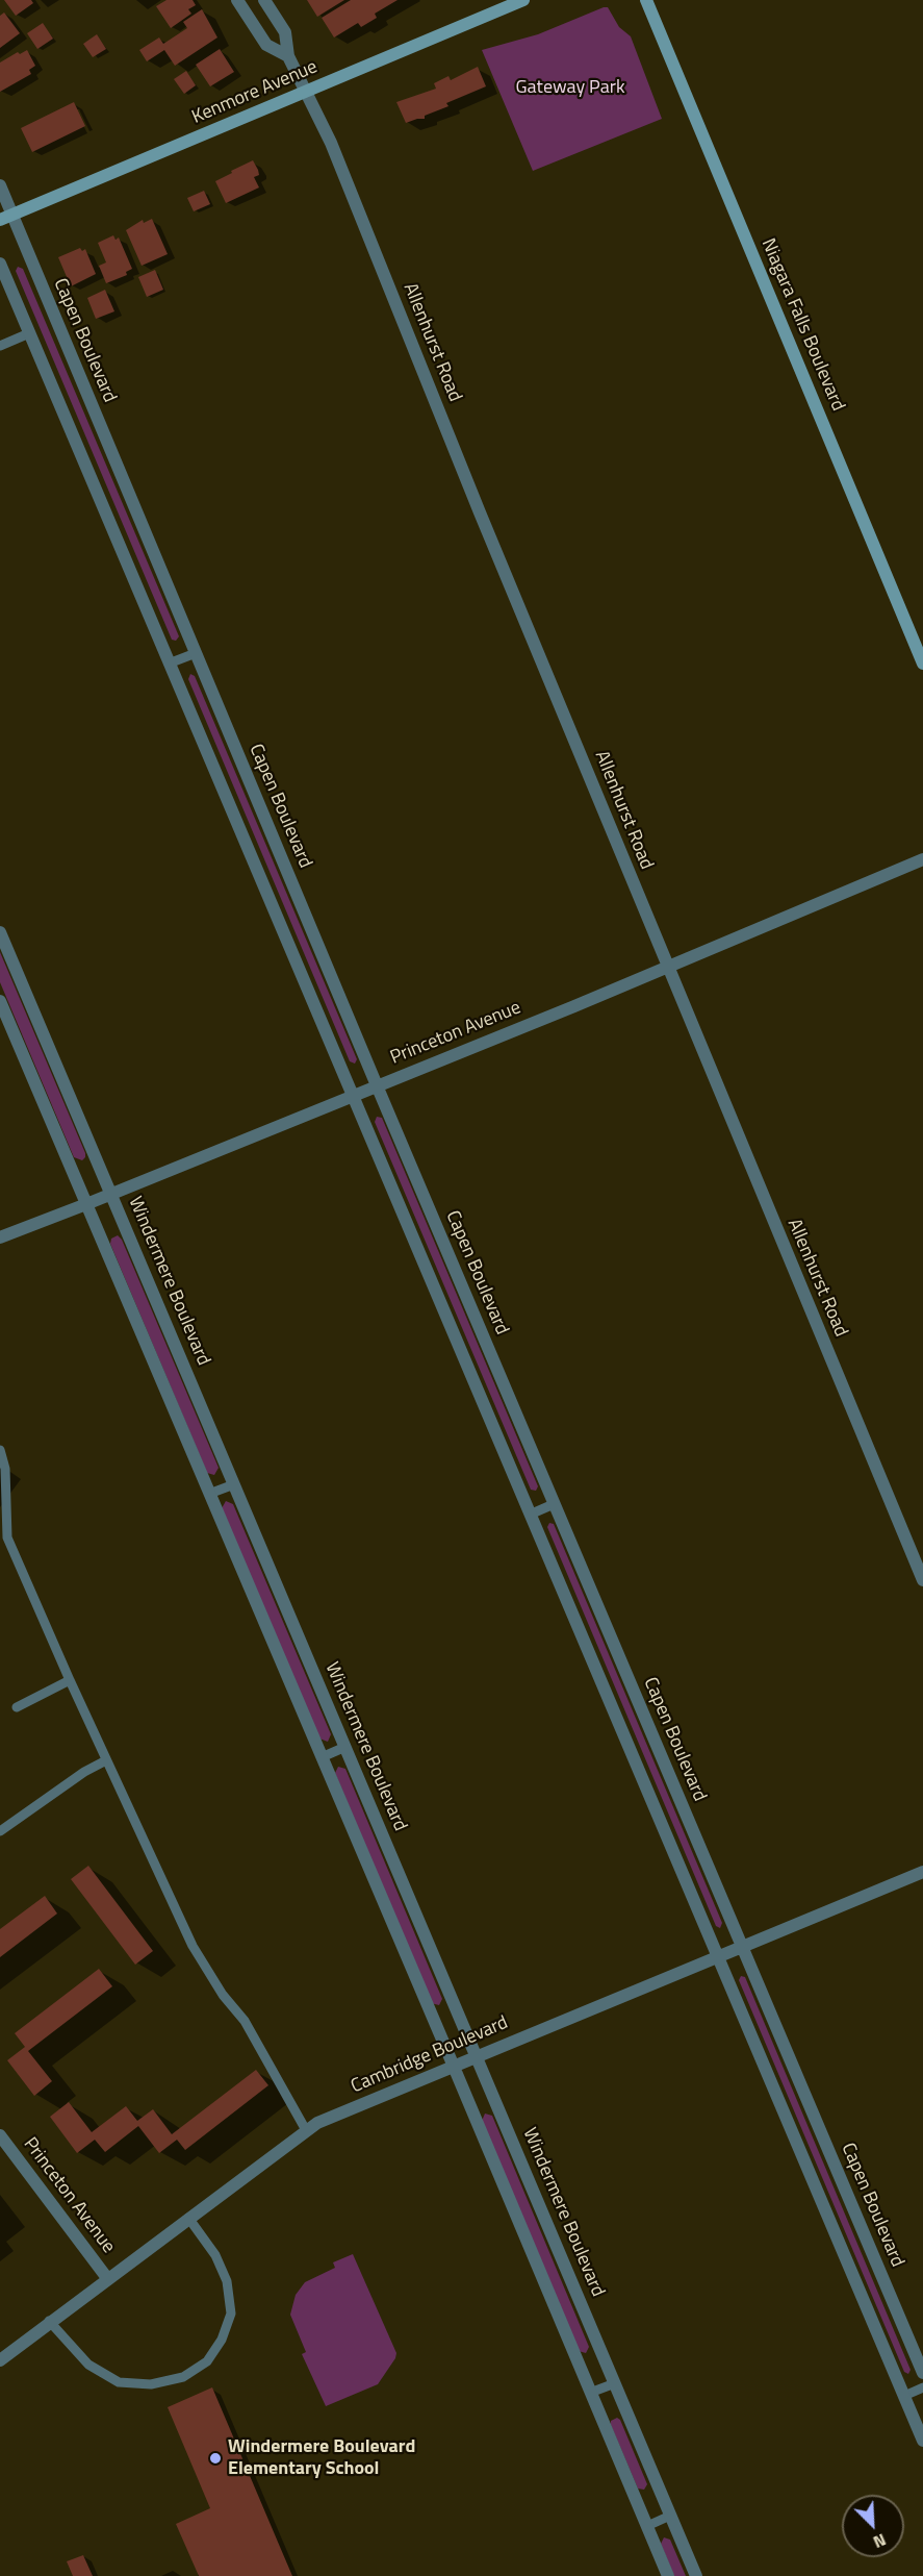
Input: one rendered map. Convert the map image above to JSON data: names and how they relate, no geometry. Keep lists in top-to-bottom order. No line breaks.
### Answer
{"streets":{"main road":["Kenmore Avenue","Niagara Falls Boulevard"],"street":["Capen Boulevard","Allenhurst Road","Princeton Avenue","Windermere Boulevard","Cambridge Boulevard"]},"crossings":[["Kenmore Avenue","Capen Boulevard"],["Kenmore Avenue","Allenhurst Road"],["Capen Boulevard","Princeton Avenue"],["Capen Boulevard","Cambridge Boulevard"],["Allenhurst Road","Princeton Avenue"],["Princeton Avenue","Windermere Boulevard"],["Princeton Avenue","Cambridge Boulevard"],["Windermere Boulevard","Cambridge Boulevard"]],"parks":["Gateway Park"],"places":["Windermere Boulevard Elementary School"],"north":"bottom right"}
